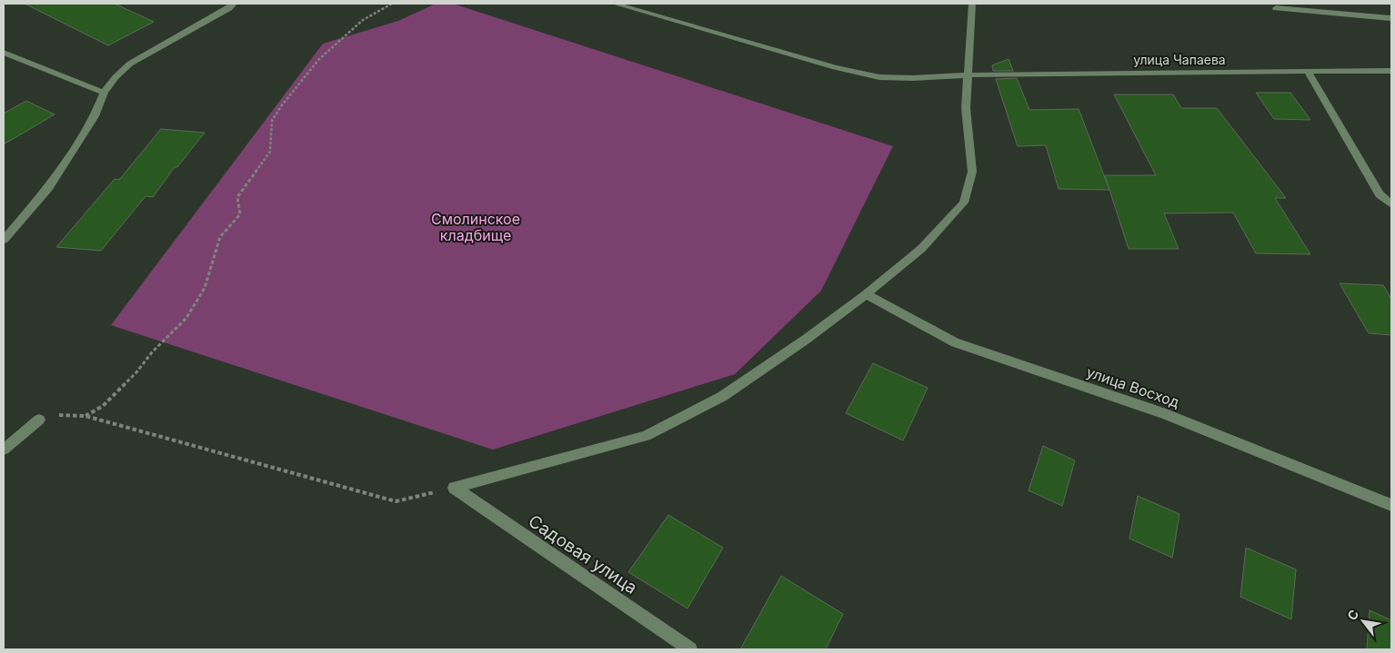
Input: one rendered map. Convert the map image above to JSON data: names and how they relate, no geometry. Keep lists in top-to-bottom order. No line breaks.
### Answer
{"streets":{"street":["улица Чапаева","улица Восход","Садовая улица"]},"parks":["Смолинское кладбище"],"north":"top left"}
